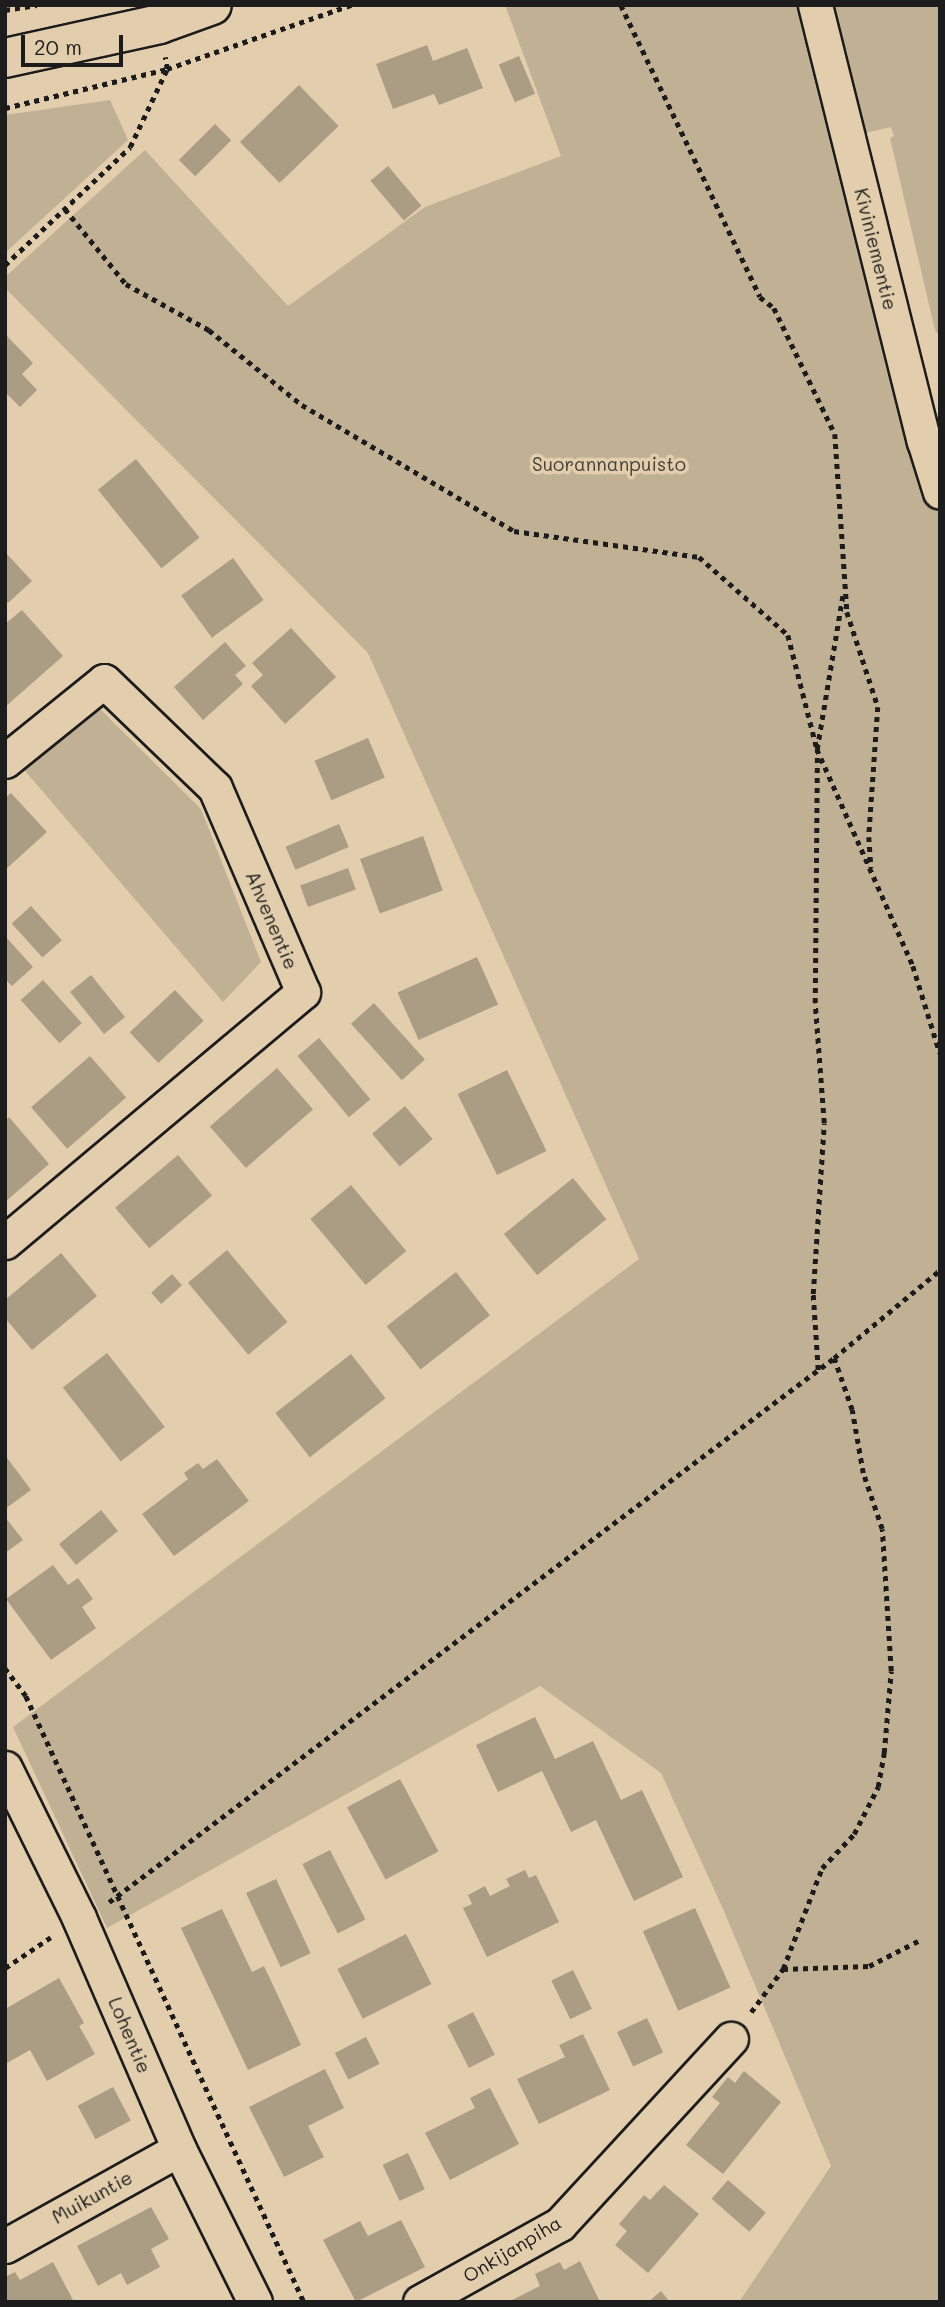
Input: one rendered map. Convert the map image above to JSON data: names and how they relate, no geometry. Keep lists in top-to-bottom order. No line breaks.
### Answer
{"streets":{"street":["Kiviniementie","Ahvenentie","Lohentie","Muikuntie","Onkijanpiha"]},"crossings":[["Lohentie","Muikuntie"]],"parks":["Suorannanpuisto"],"scale_bar":"20 m"}
